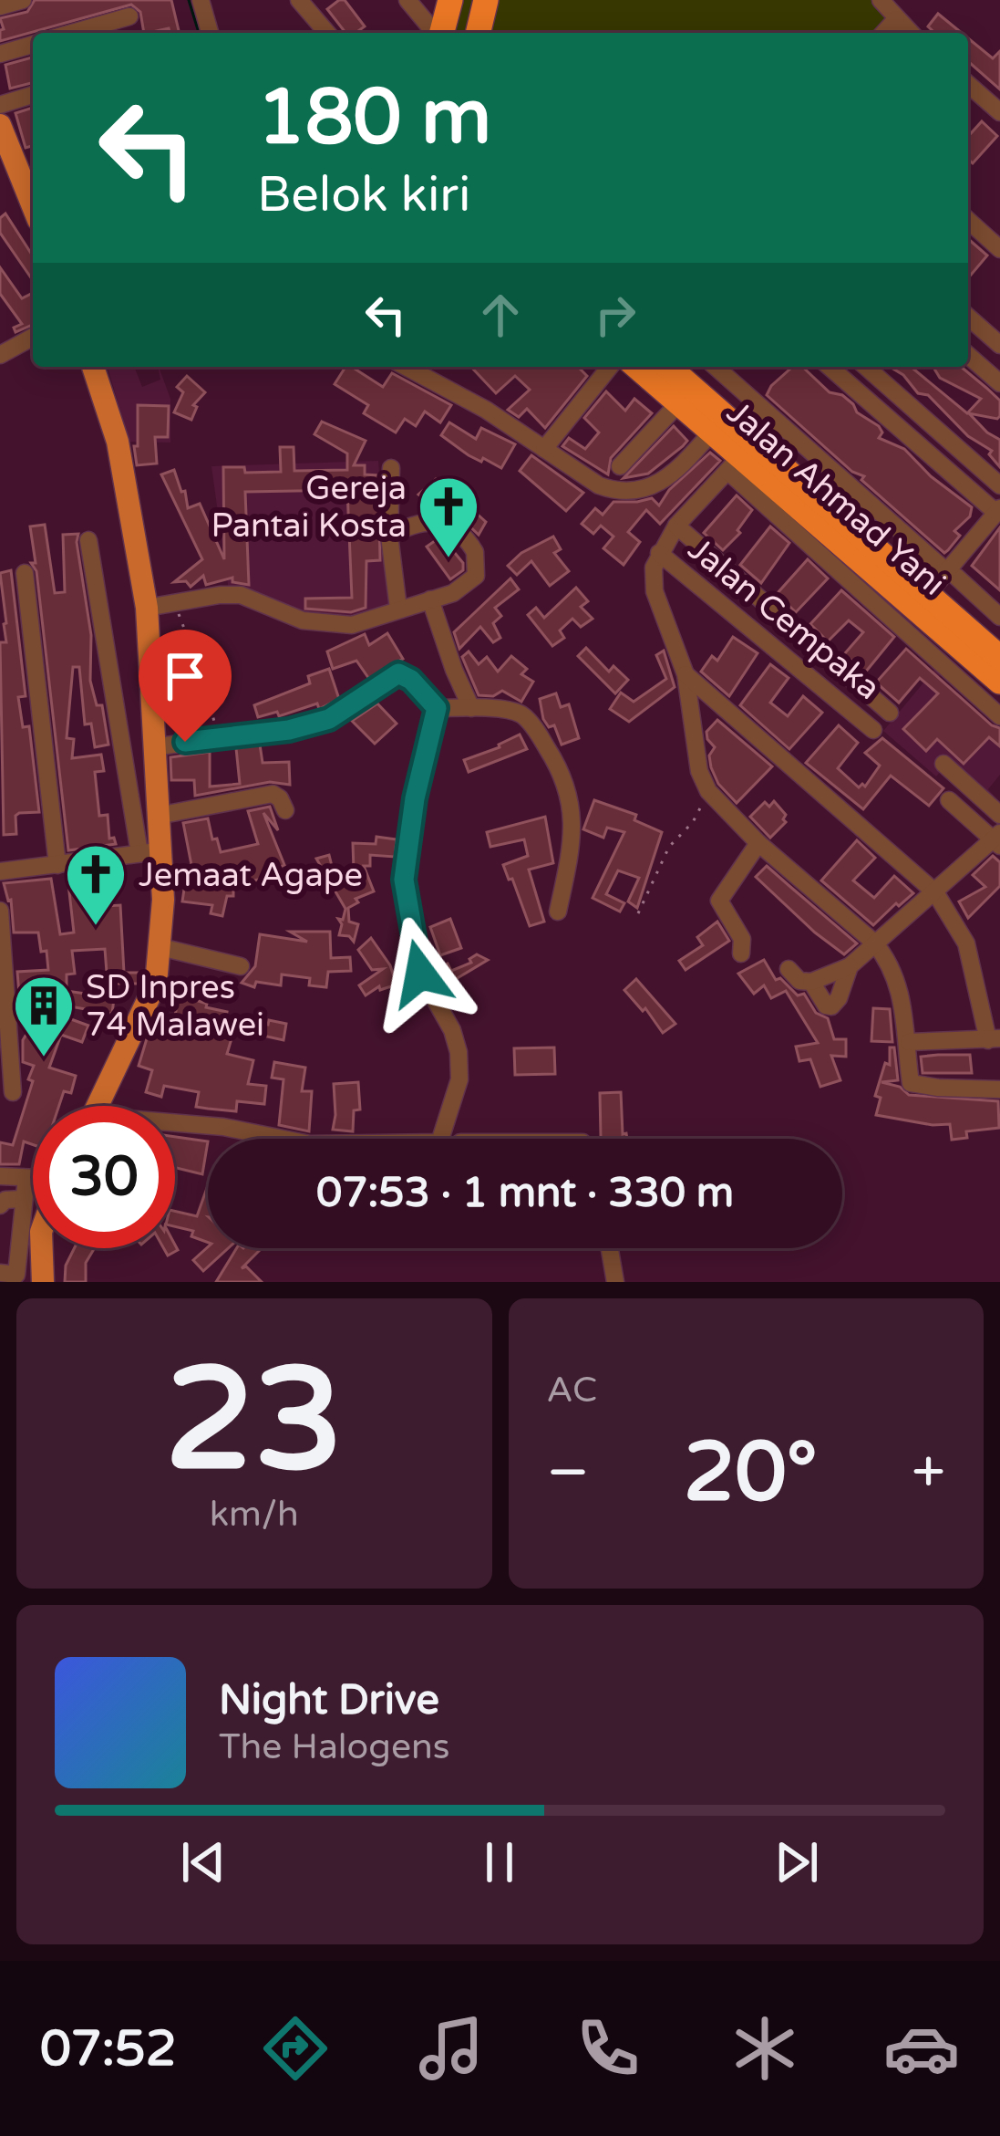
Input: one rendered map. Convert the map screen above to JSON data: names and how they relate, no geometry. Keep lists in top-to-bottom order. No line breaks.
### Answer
{"streets":{"highway":["Jalan Ahmad Yani"],"street":["Jalan Cempaka"]},"places":{"church":["Gereja Pantai Kosta","Jemaat Agape"],"building":["SD Inpres 74 Malawei"]},"page":{"turn":["180 m","Belok kiri"],"limit":"30","trip":"07:53 · 1 mnt · 330 m","tile":[["23","km/h"],"AC"],"heat":["−","20°","+"],"song":["Night Drive","The Halogens"],"tabs":"07:52"}}
